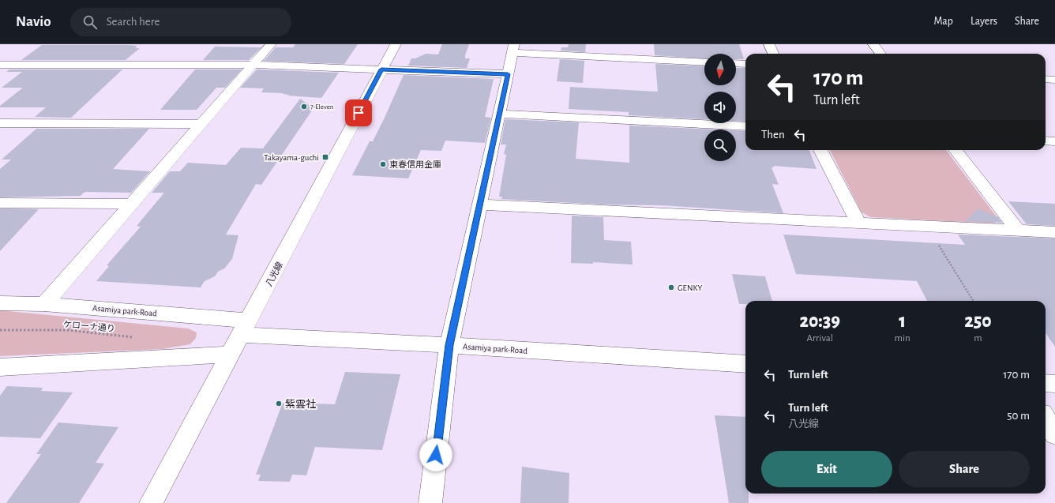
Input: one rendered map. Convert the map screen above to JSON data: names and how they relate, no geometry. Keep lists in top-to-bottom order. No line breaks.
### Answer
{"streets":{"street":["八光線","Asamiya park-Road"],"path":["ケローナ通り"]},"crossings":[["八光線","Asamiya park-Road"]],"places":{"other":["7-Eleven","東春信用金庫","GENKY","紫雲社"],"transit":["Takayama-guchi"]},"north":"bottom","page":{"header":"Navio","search":"Search here","nav":["Map","Layers","Share"],"turn":["170 m","Turn left"],"then":"Then","eta":["20:39","Arrival","1","min","250","m"],"list":[{"name":"Turn left","value":"170 m"},{"name":"Turn left","note":"八光線","value":"50 m"}],"buttons":["Exit","Share"]}}
